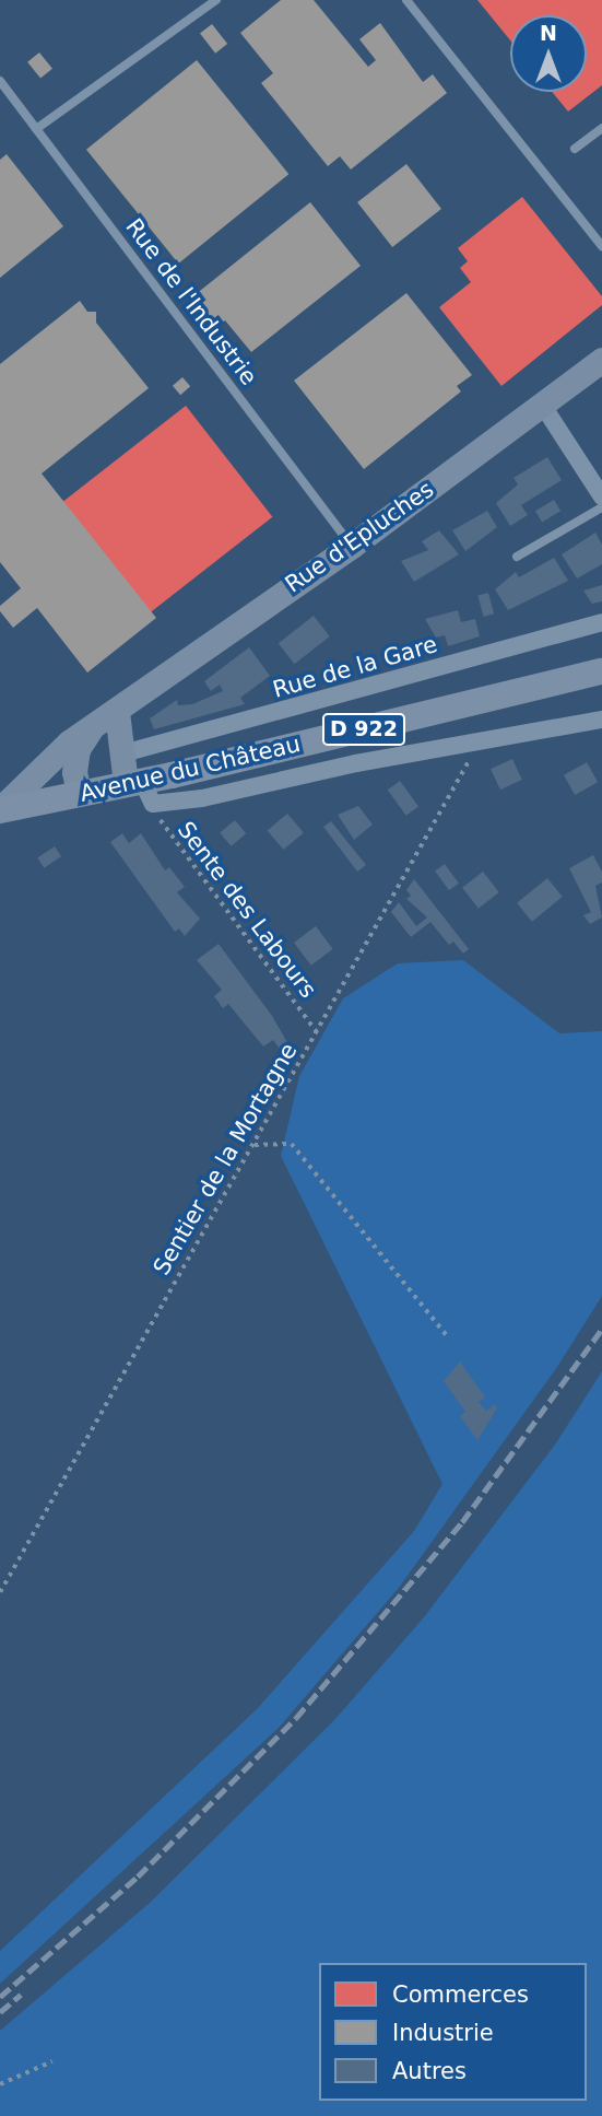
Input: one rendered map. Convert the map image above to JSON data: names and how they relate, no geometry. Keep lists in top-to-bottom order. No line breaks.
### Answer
{"streets":{"main road":["D 922","Avenue du Château"],"street":["Rue d'Epluches","Rue de la Gare"],"lane":["Rue de l'Industrie"],"path":["Sente des Labours","Sentier de la Mortagne"]},"crossings":[["Rue de l'Industrie","Rue d'Epluches"],["Rue d'Epluches","Avenue du Château"],["Avenue du Château","Sente des Labours"],["Sente des Labours","Sentier de la Mortagne"]],"legend":["Commerces","Industrie","Autres"],"north":"top"}
